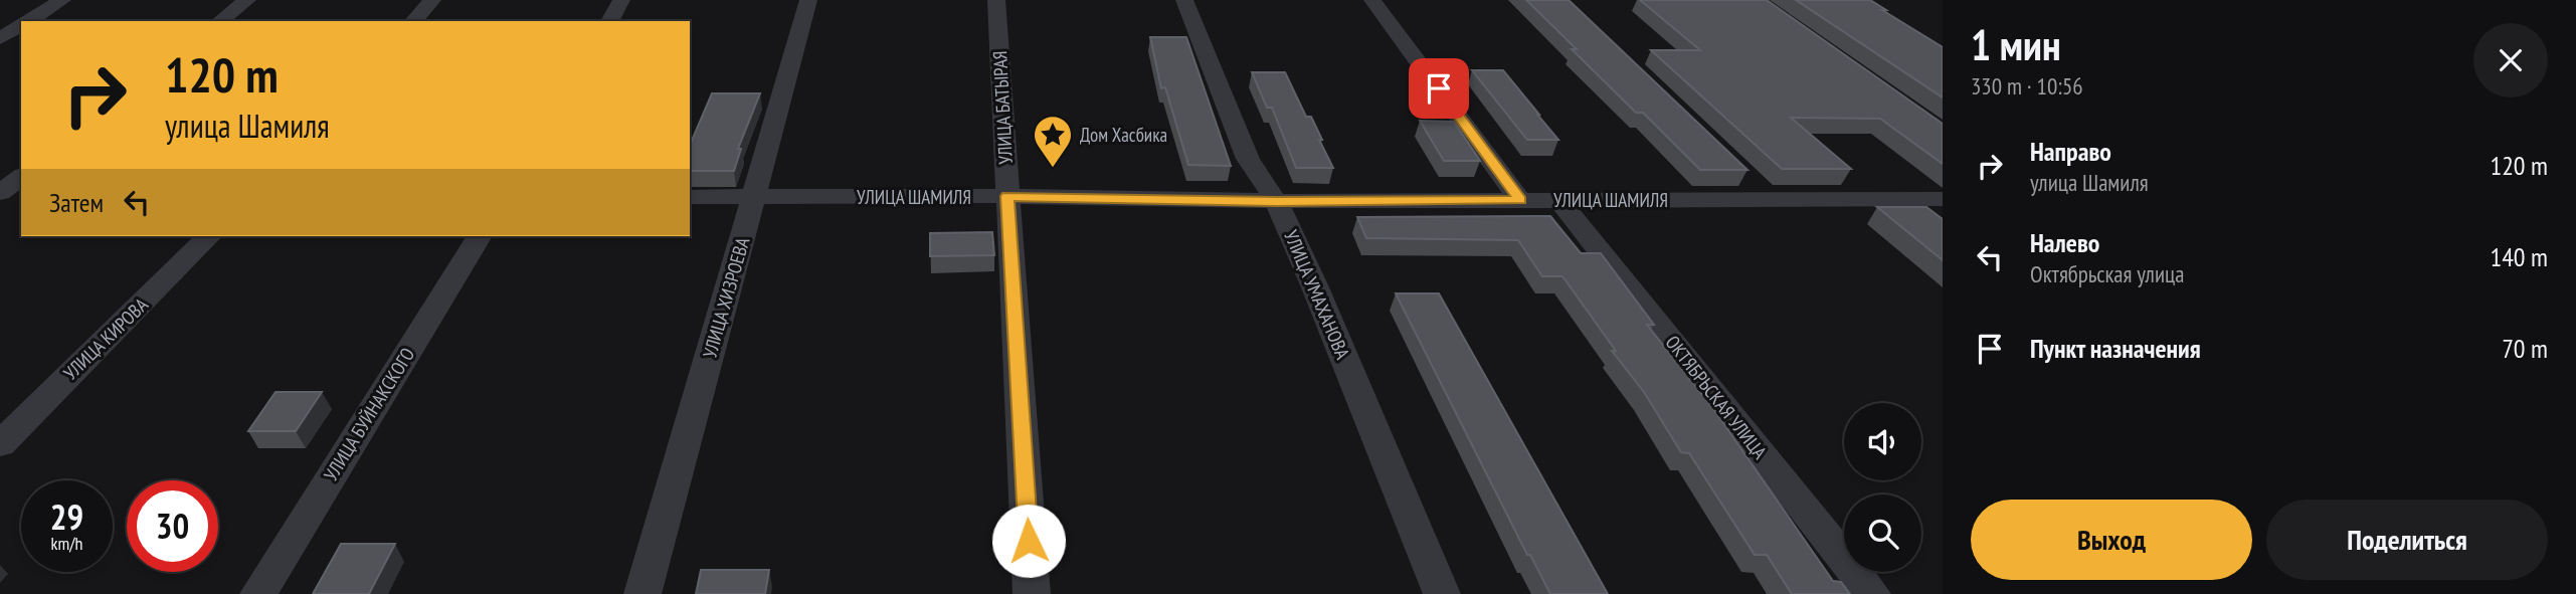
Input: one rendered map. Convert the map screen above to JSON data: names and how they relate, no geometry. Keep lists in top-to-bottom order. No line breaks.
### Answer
{"streets":{"street":["УЛИЦА БАТЫРАЯ","УЛИЦА ШАМИЛЯ","УЛИЦА УМАХАНОВА","УЛИЦА ХИЗРОЕВА","УЛИЦА КИРОВА","ОКТЯБРЬСКАЯ УЛИЦА","УЛИЦА БУЙНАКСКОГО"]},"crossings":[["УЛИЦА БАТЫРАЯ","УЛИЦА ШАМИЛЯ"],["УЛИЦА ШАМИЛЯ","УЛИЦА УМАХАНОВА"],["УЛИЦА ШАМИЛЯ","УЛИЦА ХИЗРОЕВА"],["УЛИЦА ШАМИЛЯ","ОКТЯБРЬСКАЯ УЛИЦА"]],"places":{"place":["Дом Хасбика"]},"page":{"heading":["1 мин","330 m · 10:56"],"turn":["120 m","улица Шамиля"],"list":[{"name":"Направо","note":"улица Шамиля","value":"120 m"},{"name":"Налево","note":"Октябрьская улица","value":"140 m"},{"name":"Пункт назначения","value":"70 m"}],"then":"Затем","speed":"29 km/h","limit":"30","buttons":["Выход","Поделиться"]}}
